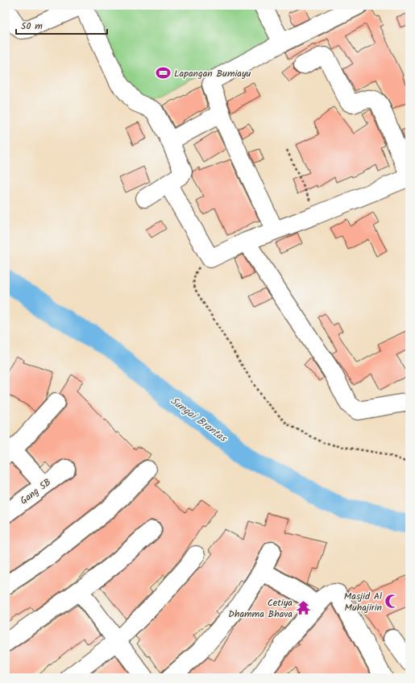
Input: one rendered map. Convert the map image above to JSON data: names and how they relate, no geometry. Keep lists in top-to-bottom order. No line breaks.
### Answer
{"streets":{"street":["Gang 5B"]},"water":["Sungai Brantas"],"places":{"sports":["Lapangan Bumiayu"],"mosque":["Masjid Al Muhajirin"],"temple":["Cetiya Dhamma Bhava"]},"scale_bar":"50 m"}
